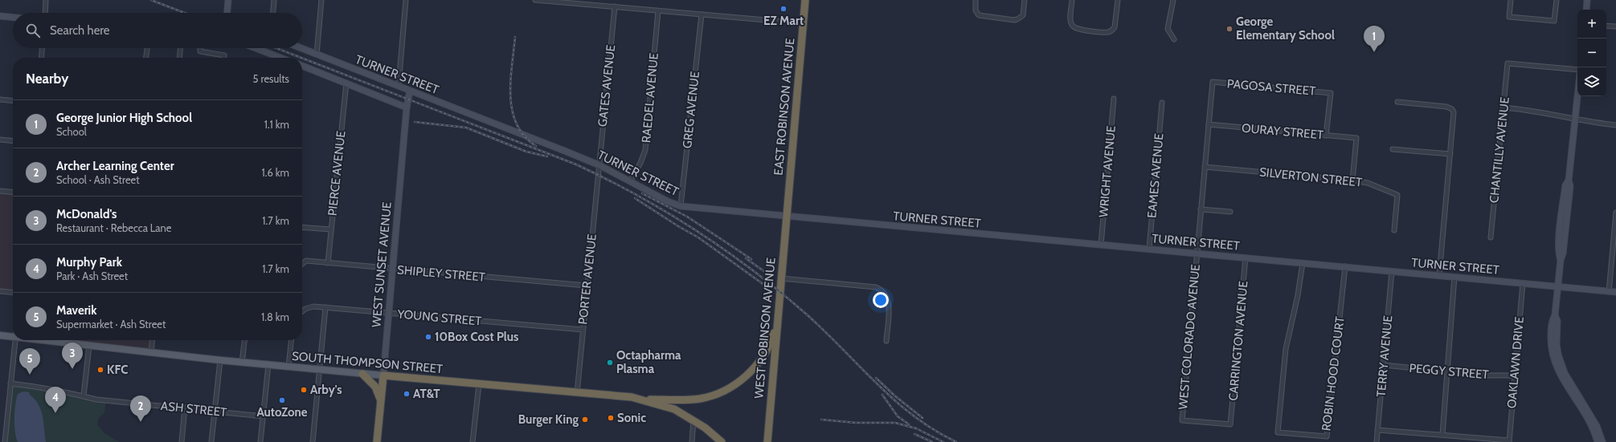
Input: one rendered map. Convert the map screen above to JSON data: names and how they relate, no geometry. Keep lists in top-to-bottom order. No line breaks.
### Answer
{"streets":{"highway":["EAST ROBINSON AVENUE","WEST SUNSET AVENUE","WEST ROBINSON AVENUE","SOUTH THOMPSON STREET"],"street":["TURNER STREET","GATES AVENUE","PAGOSA STREET","RAEDEL AVENUE","GREG AVENUE","OURAY STREET","CHANTILLY AVENUE","WRIGHT AVENUE","PIERCE AVENUE","EAMES AVENUE","SILVERTON STREET","SHIPLEY STREET","PORTER AVENUE","YOUNG STREET","WEST COLORADO AVENUE","CARRINGTON AVENUE","TERRY AVENUE","OAKLAWN DRIVE","PEGGY STREET","ROBIN HOOD COURT","ASH STREET"]},"crossings":[["TURNER STREET","GATES AVENUE"],["TURNER STREET","RAEDEL AVENUE"],["TURNER STREET","EAST ROBINSON AVENUE"],["TURNER STREET","GREG AVENUE"],["TURNER STREET","WRIGHT AVENUE"],["TURNER STREET","EAMES AVENUE"],["TURNER STREET","WEST SUNSET AVENUE"],["TURNER STREET","PORTER AVENUE"],["TURNER STREET","WEST ROBINSON AVENUE"],["TURNER STREET","WEST COLORADO AVENUE"],["TURNER STREET","CARRINGTON AVENUE"],["TURNER STREET","TERRY AVENUE"],["TURNER STREET","OAKLAWN DRIVE"],["TURNER STREET","ROBIN HOOD COURT"],["GATES AVENUE","PORTER AVENUE"],["PAGOSA STREET","OURAY STREET"],["PAGOSA STREET","WEST COLORADO AVENUE"],["EAST ROBINSON AVENUE","WEST ROBINSON AVENUE"],["OURAY STREET","SILVERTON STREET"],["OURAY STREET","WEST COLORADO AVENUE"],["PIERCE AVENUE","SHIPLEY STREET"],["SILVERTON STREET","WEST COLORADO AVENUE"],["WEST SUNSET AVENUE","SHIPLEY STREET"],["WEST SUNSET AVENUE","YOUNG STREET"],["WEST SUNSET AVENUE","SOUTH THOMPSON STREET"],["SHIPLEY STREET","PORTER AVENUE"],["PORTER AVENUE","YOUNG STREET"],["PORTER AVENUE","SOUTH THOMPSON STREET"],["WEST COLORADO AVENUE","CARRINGTON AVENUE"],["TERRY AVENUE","PEGGY STREET"],["OAKLAWN DRIVE","PEGGY STREET"]],"places":["EZ Mart","George Elementary School","10Box Cost Plus","Octapharma Plasma","KFC","Arby's","AT&T","AutoZone","Sonic","Burger King"],"page":{"map_buttons":["+","−"],"search":"Search here","pins":["1","3","5","4","2"],"heading":["Nearby","5 results"],"list":[{"mark":"1","name":"George Junior High School","note":"School","value":"1.1 km"},{"mark":"2","name":"Archer Learning Center","note":"School · Ash Street","value":"1.6 km"},{"mark":"3","name":"McDonald's","note":"Restaurant · Rebecca Lane","value":"1.7 km"},{"mark":"4","name":"Murphy Park","note":"Park · Ash Street","value":"1.7 km"},{"mark":"5","name":"Maverik","note":"Supermarket · Ash Street","value":"1.8 km"}]}}
